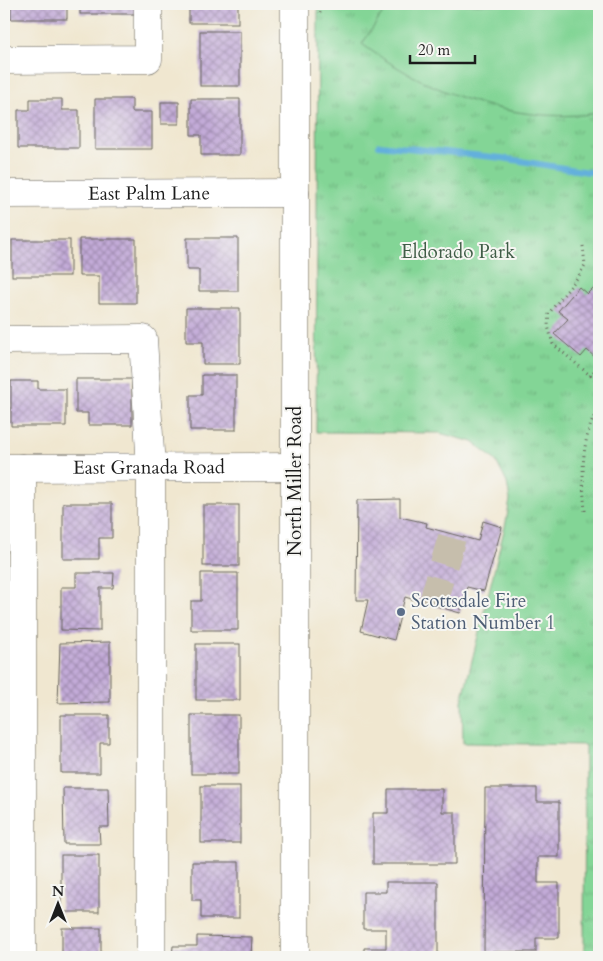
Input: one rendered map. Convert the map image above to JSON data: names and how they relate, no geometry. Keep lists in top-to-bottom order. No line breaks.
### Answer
{"streets":{"street":["East Palm Lane","East Granada Road","North Miller Road"]},"crossings":[["East Palm Lane","North Miller Road"],["East Granada Road","North Miller Road"]],"parks":["Eldorado Park"],"places":["Scottsdale Fire Station Number 1"],"scale_bar":"20 m","north":"top"}
